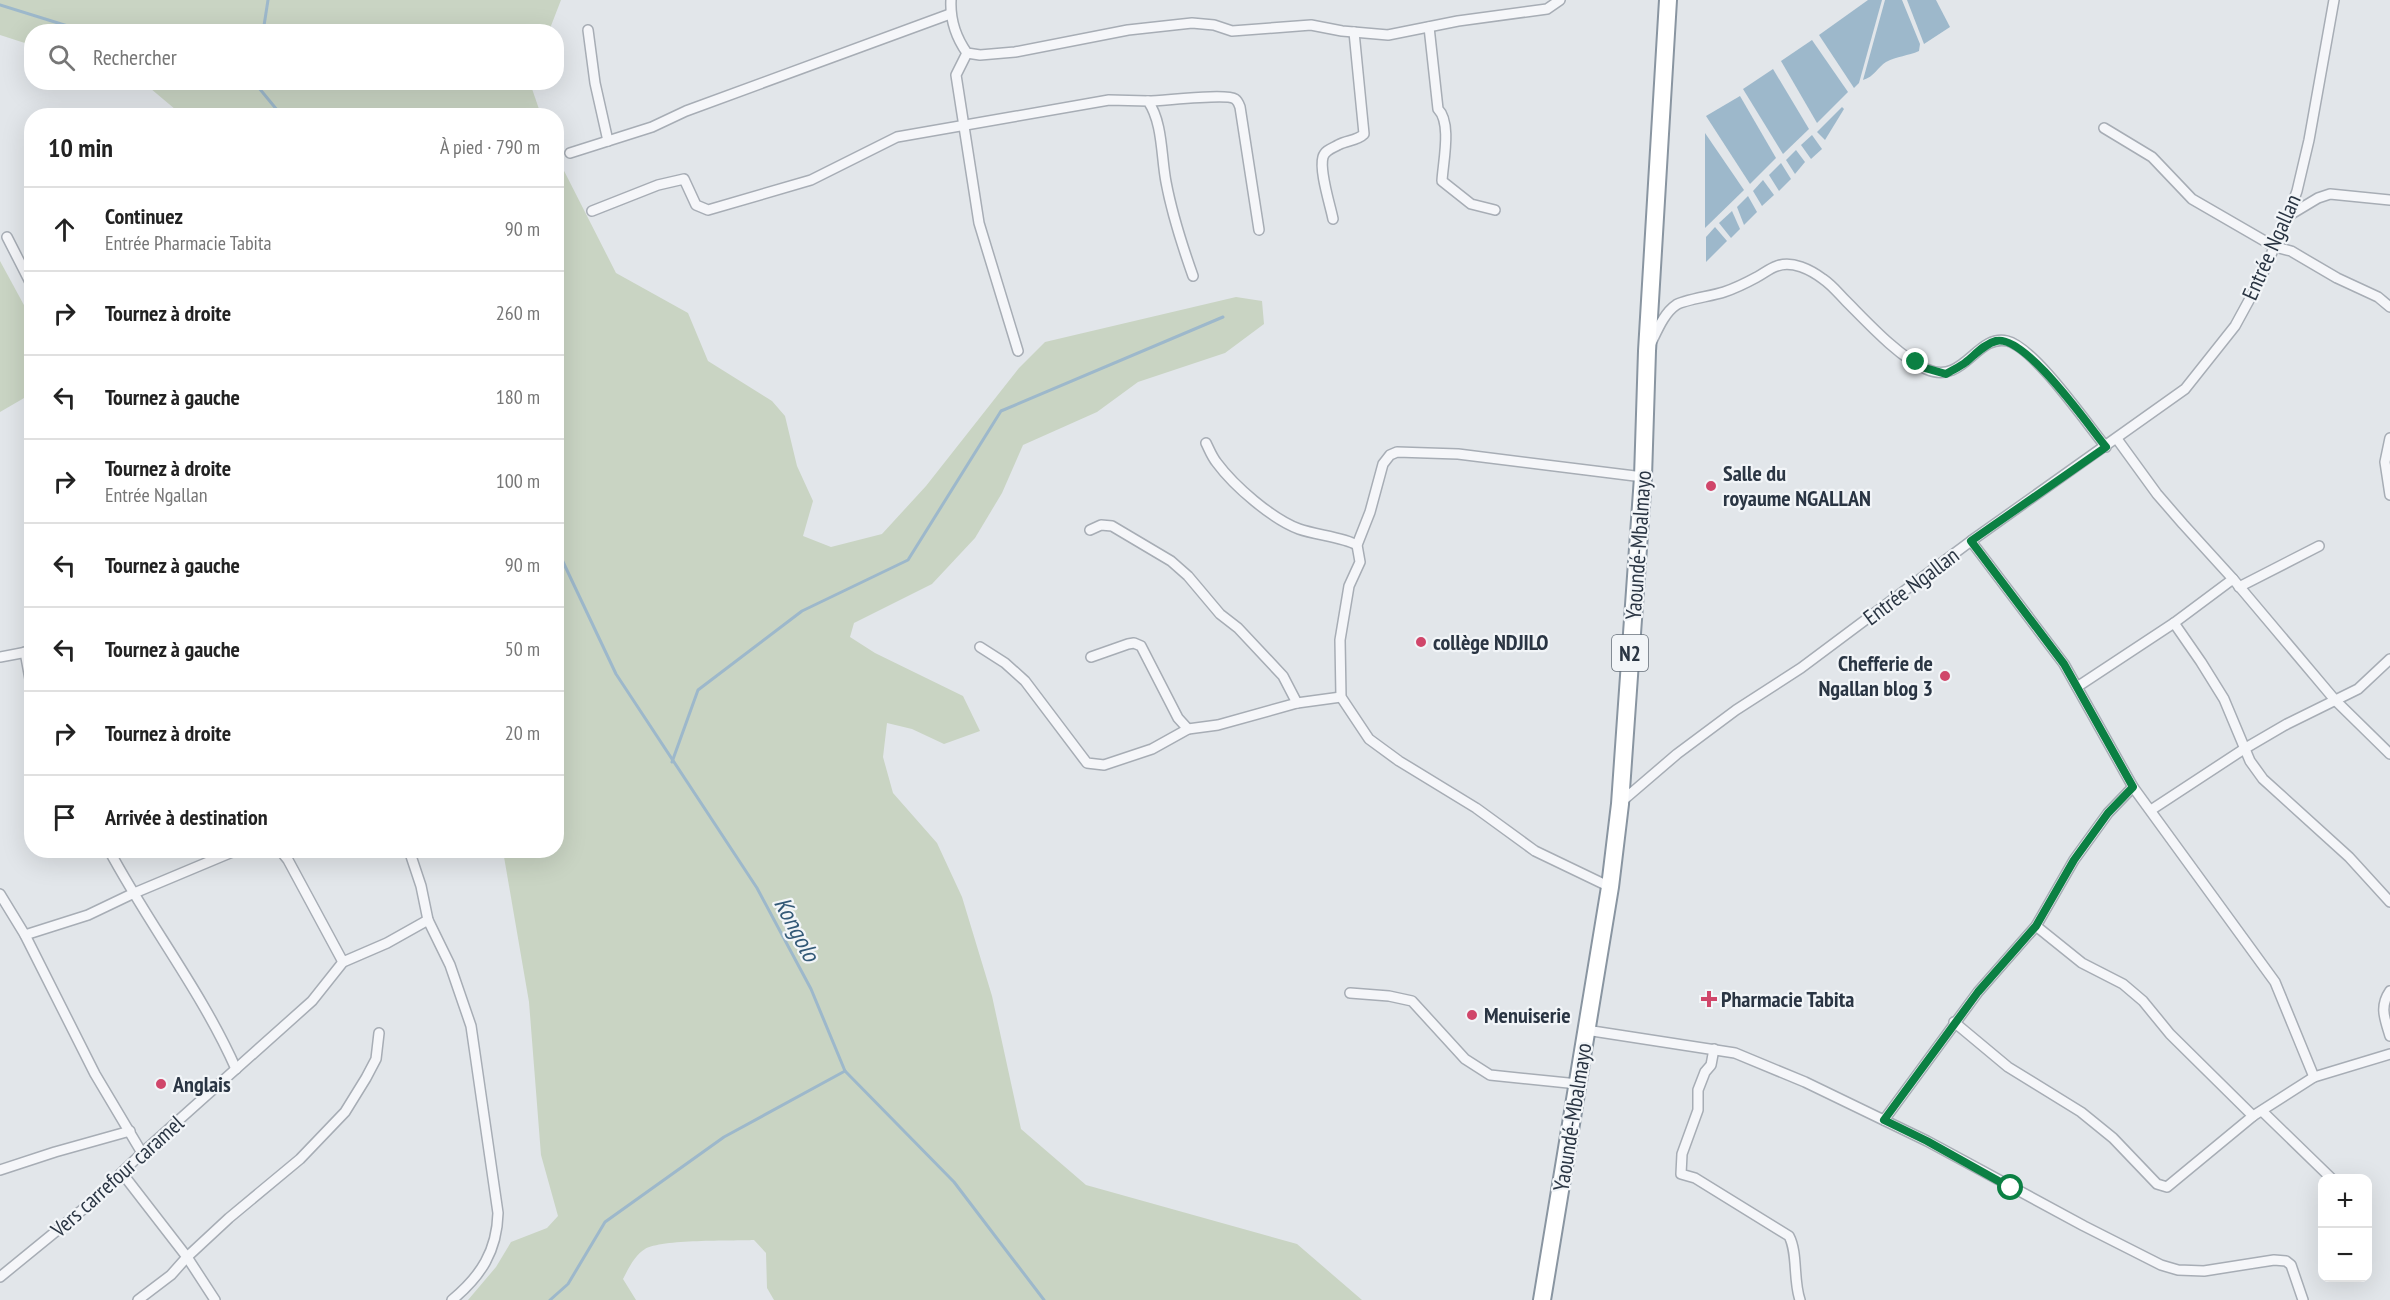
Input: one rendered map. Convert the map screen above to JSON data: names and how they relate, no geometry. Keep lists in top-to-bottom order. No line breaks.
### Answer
{"streets":{"highway":["Yaoundé-Mbalmayo","N2"],"street":["Entrée Ngallan","Vers carrefour caramel"]},"crossings":[["Entrée Ngallan","Yaoundé-Mbalmayo"]],"water":["Kongolo"],"places":{"other":["Salle du royaume NGALLAN","collège NDJILO","Chefferie de Ngallan blog 3","Menuiserie","Anglais"],"health":["Pharmacie Tabita"]},"page":{"search":"Rechercher","heading":["10 min","À pied · 790 m"],"list":[["Continuez","Entrée Pharmacie Tabita","90 m"],["Tournez à droite","260 m"],["Tournez à gauche","180 m"],["Tournez à droite","Entrée Ngallan","100 m"],["Tournez à gauche","90 m"],["Tournez à gauche","50 m"],["Tournez à droite","20 m"],"Arrivée à destination"],"map_buttons":["+","−"]}}
